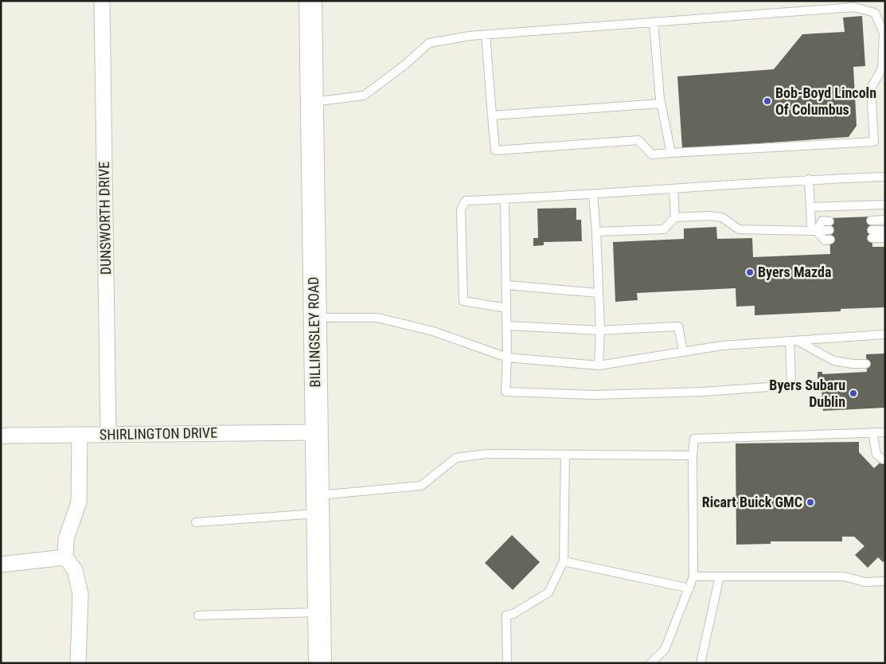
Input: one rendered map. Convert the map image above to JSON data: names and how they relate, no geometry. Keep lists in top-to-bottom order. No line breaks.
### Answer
{"streets":{"street":["DUNSWORTH DRIVE","BILLINGSLEY ROAD","SHIRLINGTON DRIVE"]},"crossings":[["DUNSWORTH DRIVE","SHIRLINGTON DRIVE"],["BILLINGSLEY ROAD","SHIRLINGTON DRIVE"]],"places":["Bob-Boyd Lincoln Of Columbus","Byers Mazda","Byers Subaru Dublin","Ricart Buick GMC"]}
